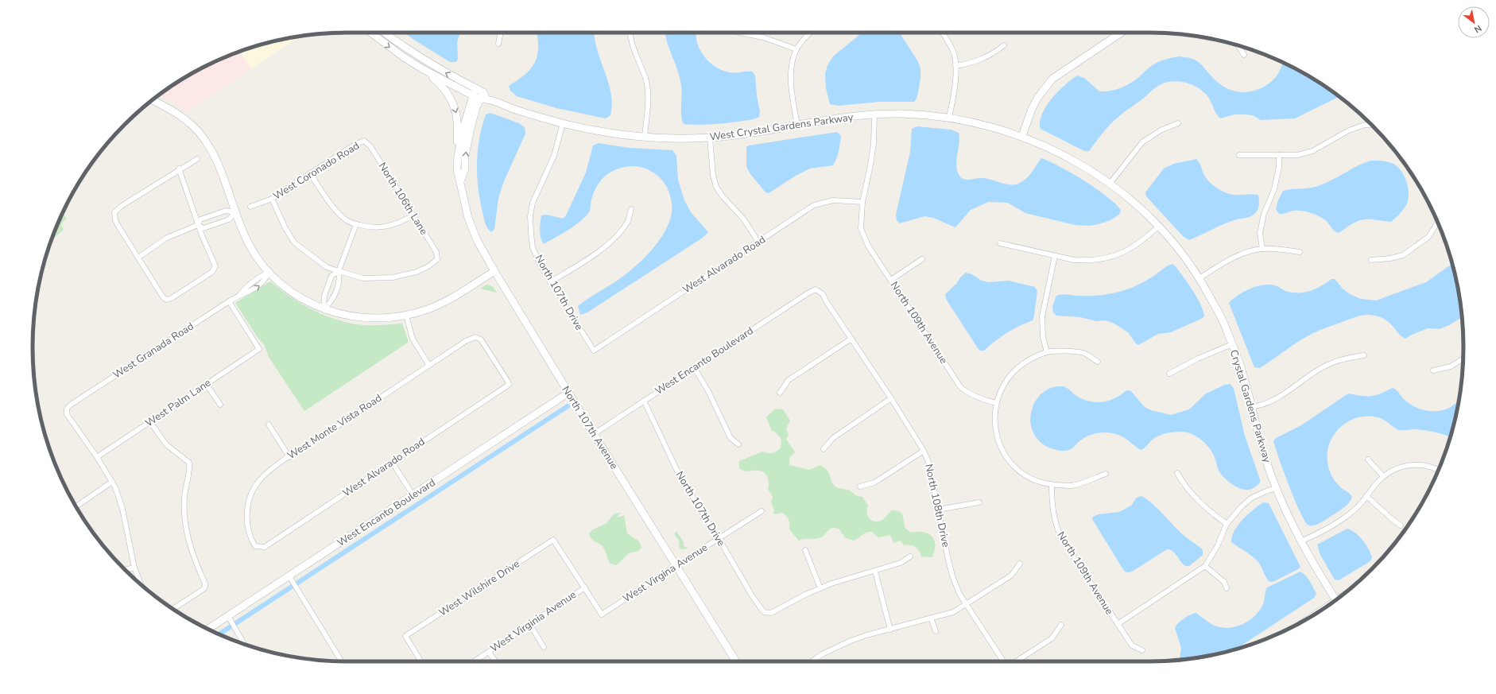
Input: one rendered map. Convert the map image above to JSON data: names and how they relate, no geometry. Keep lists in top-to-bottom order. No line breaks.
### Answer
{"streets":{"street":["West Crystal Gardens Parkway","West Coronado Road","North 106th Lane","West Alvarado Road","North 107th Drive","North 109th Avenue","West Granada Road","West Encanto Boulevard","West Palm Lane","Crystal Gardens Parkway","West Monte Vista Road","North 107th Avenue","North 108th Drive","West Virgina Avenue","West Wilshire Drive","West Virginia Avenue"]},"crossings":[["West Crystal Gardens Parkway","North 107th Drive"],["West Crystal Gardens Parkway","North 109th Avenue"],["West Crystal Gardens Parkway","Crystal Gardens Parkway"],["West Crystal Gardens Parkway","North 107th Avenue"],["West Coronado Road","North 106th Lane"],["West Alvarado Road","North 107th Drive"],["West Alvarado Road","North 109th Avenue"],["West Alvarado Road","West Monte Vista Road"],["North 107th Drive","West Encanto Boulevard"],["North 107th Drive","West Virgina Avenue"],["West Granada Road","West Palm Lane"],["West Encanto Boulevard","North 107th Avenue"],["West Encanto Boulevard","North 108th Drive"],["North 107th Avenue","West Virgina Avenue"],["West Virgina Avenue","West Wilshire Drive"],["West Virgina Avenue","West Virginia Avenue"],["West Wilshire Drive","West Virginia Avenue"]],"north":"bottom right"}
